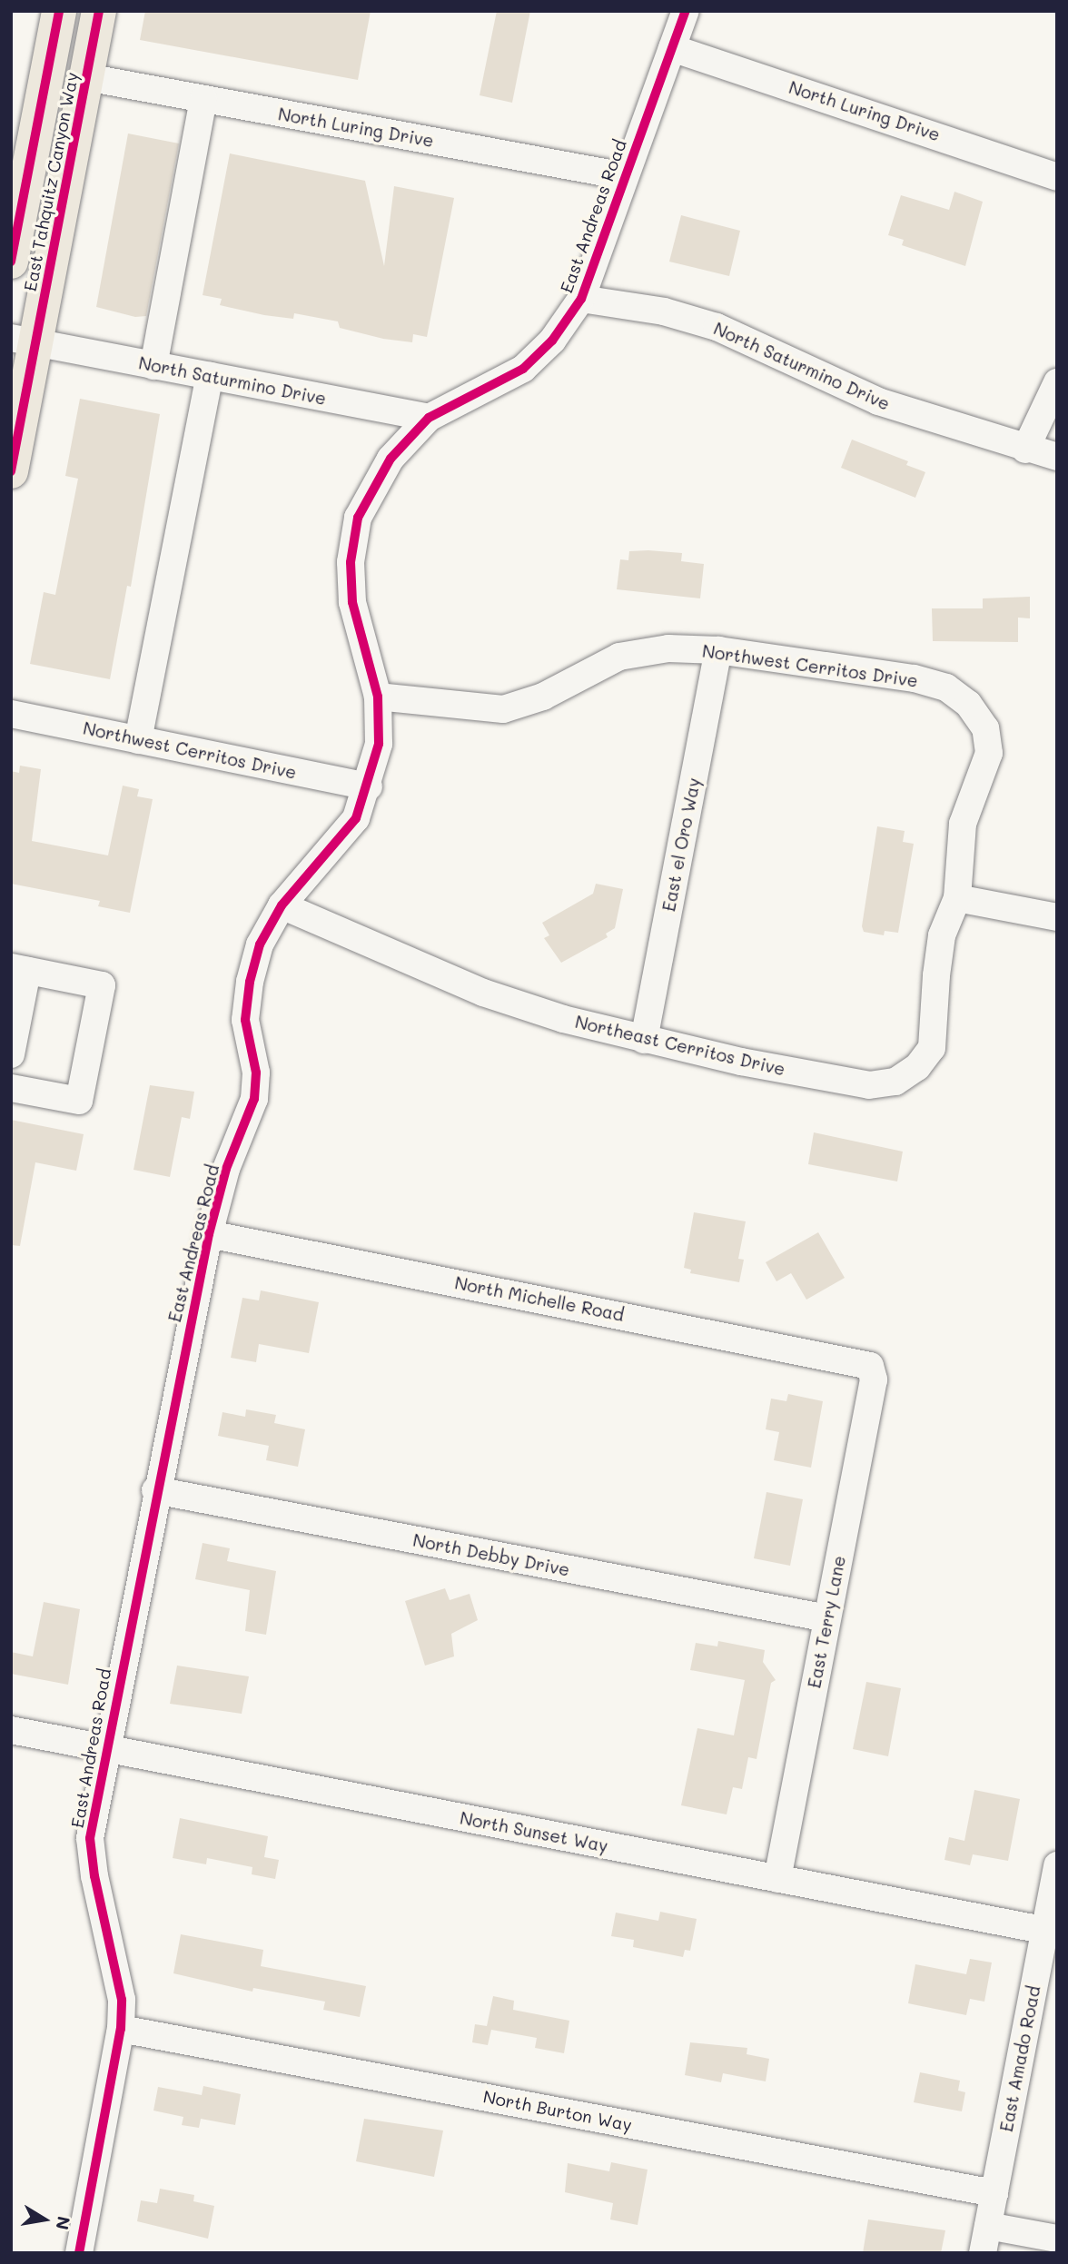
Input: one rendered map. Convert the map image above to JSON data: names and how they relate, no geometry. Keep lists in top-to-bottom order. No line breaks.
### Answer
{"streets":{"main road":["East Tahquitz Canyon Way"],"street":["North Luring Drive","East Andreas Road","North Saturmino Drive","Northwest Cerritos Drive","East el Oro Way","Northeast Cerritos Drive","North Michelle Road","North Debby Drive","East Terry Lane","North Sunset Way","East Amado Road","North Burton Way"]},"crossings":[["North Luring Drive","East Tahquitz Canyon Way"],["North Luring Drive","East Andreas Road"],["East Tahquitz Canyon Way","North Saturmino Drive"],["East Andreas Road","North Saturmino Drive"],["East Andreas Road","Northwest Cerritos Drive"],["East Andreas Road","Northeast Cerritos Drive"],["East Andreas Road","North Michelle Road"],["East Andreas Road","North Debby Drive"],["East Andreas Road","North Sunset Way"],["East Andreas Road","North Burton Way"],["Northwest Cerritos Drive","East el Oro Way"],["Northwest Cerritos Drive","Northeast Cerritos Drive"],["East el Oro Way","Northeast Cerritos Drive"],["North Michelle Road","East Terry Lane"],["North Debby Drive","East Terry Lane"],["East Terry Lane","North Sunset Way"],["North Sunset Way","East Amado Road"],["East Amado Road","North Burton Way"]],"north":"right"}
